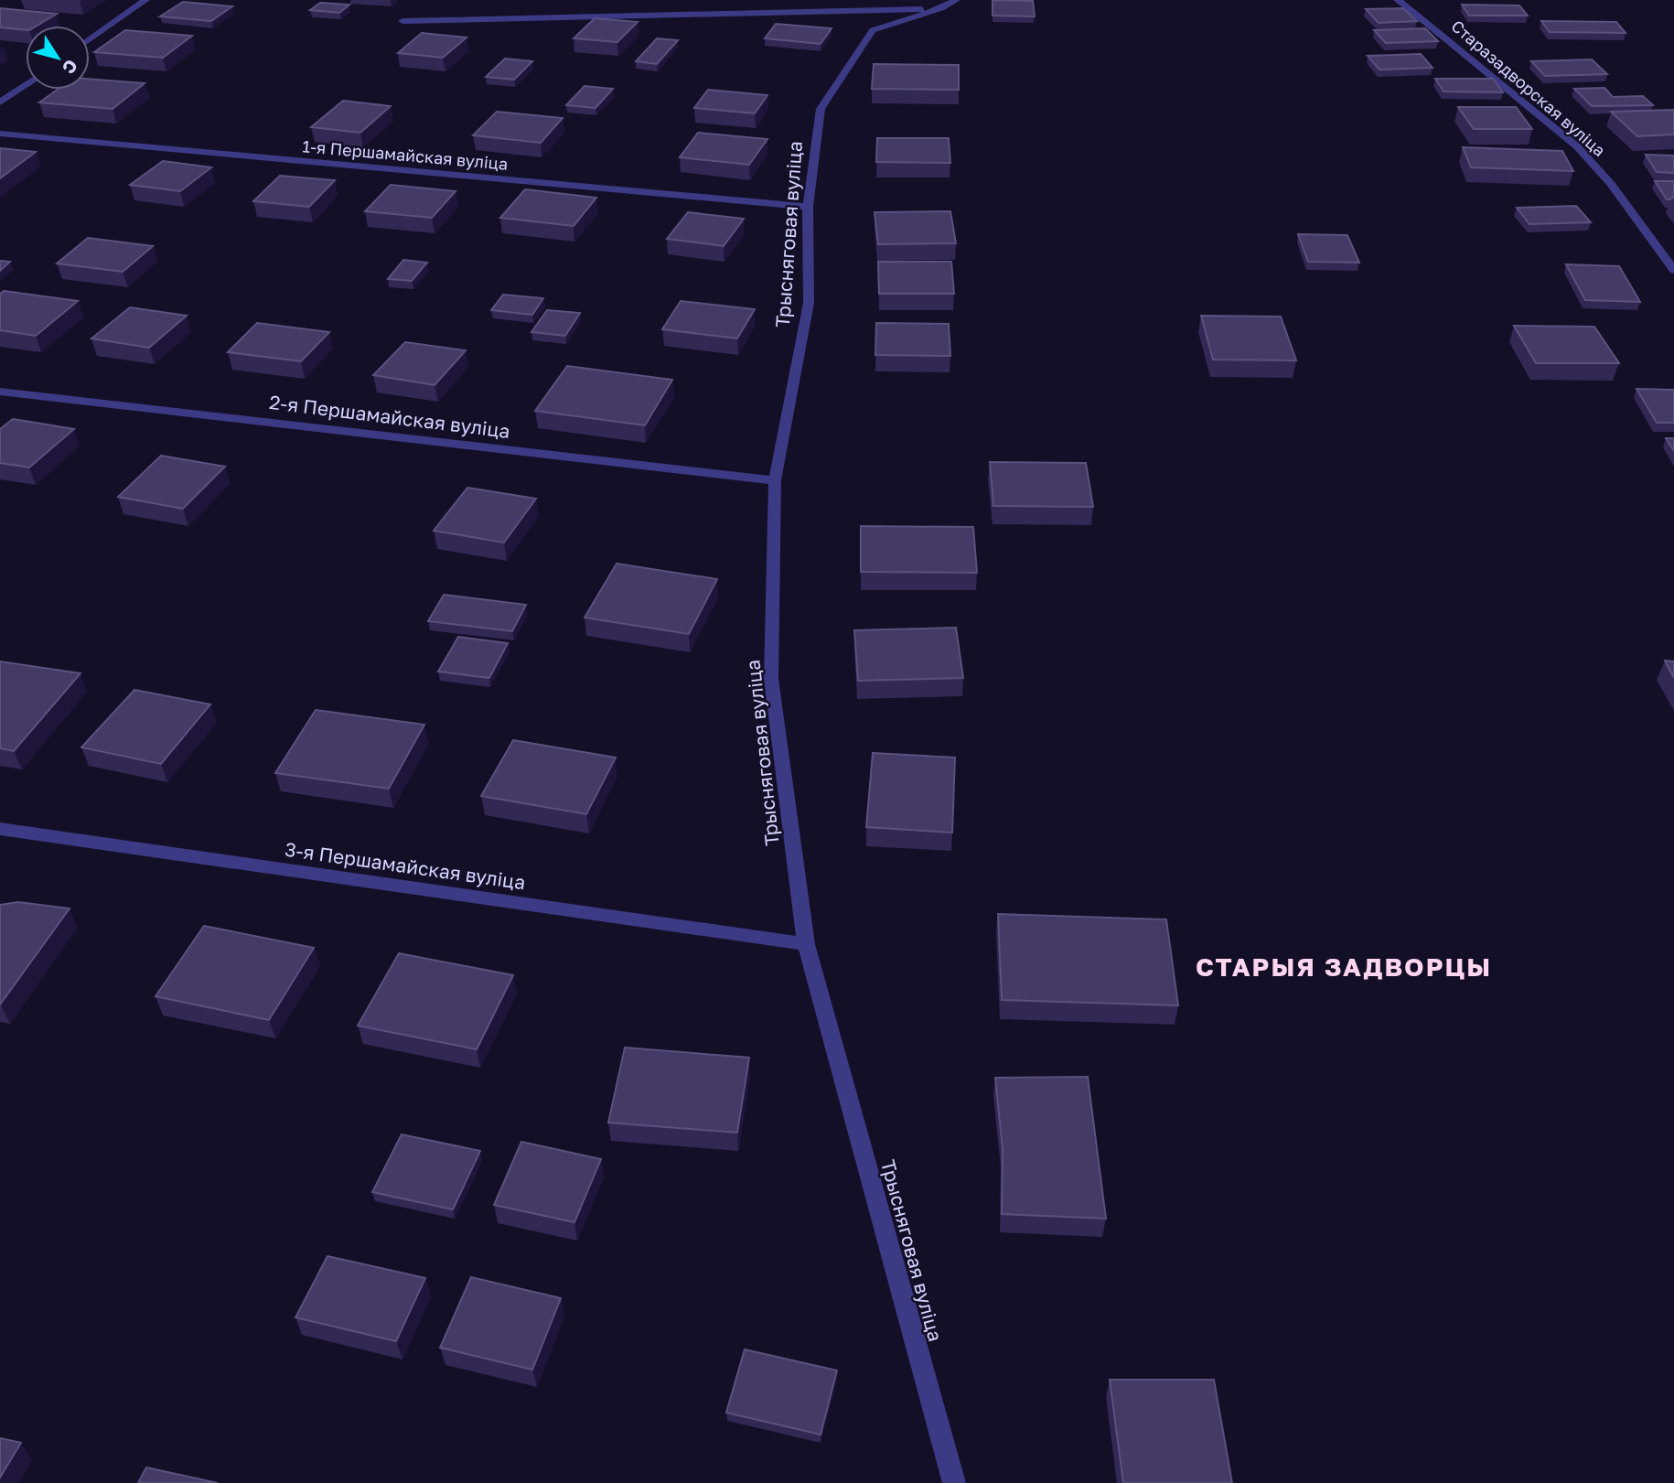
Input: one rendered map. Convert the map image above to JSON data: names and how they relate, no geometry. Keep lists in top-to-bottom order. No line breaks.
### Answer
{"streets":{"street":["Старазадворская вуліца","1-я Першамайская вуліца","Трысняговая вуліца","2-я Першамайская вуліца","3-я Першамайская вуліца"]},"crossings":[["1-я Першамайская вуліца","Трысняговая вуліца"],["Трысняговая вуліца","2-я Першамайская вуліца"],["Трысняговая вуліца","3-я Першамайская вуліца"]],"districts":["СТАРЫЯ ЗАДВОРЦЫ"],"north":"bottom right"}
